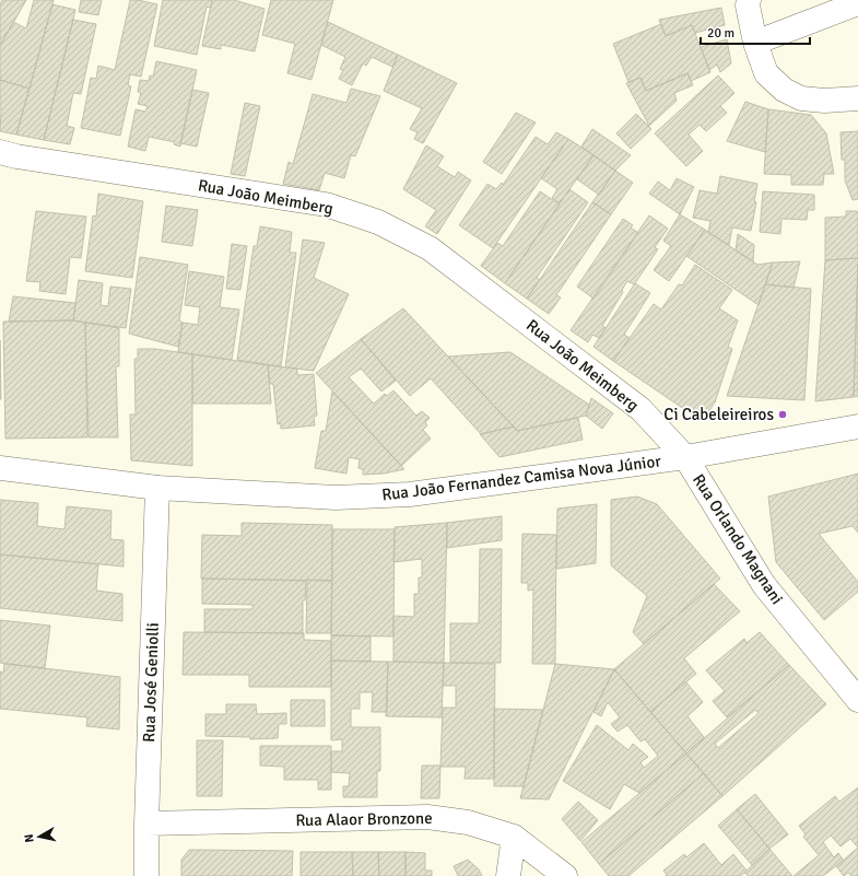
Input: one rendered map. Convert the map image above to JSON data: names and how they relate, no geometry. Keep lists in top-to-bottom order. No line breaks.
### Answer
{"streets":{"street":["Rua João Meimberg","Rua João Fernandez Camisa Nova Júnior","Rua Orlando Magnani","Rua José Geniolli","Rua Alaor Bronzone"]},"crossings":[["Rua João Meimberg","Rua João Fernandez Camisa Nova Júnior"],["Rua João Meimberg","Rua Orlando Magnani"],["Rua João Fernandez Camisa Nova Júnior","Rua Orlando Magnani"],["Rua João Fernandez Camisa Nova Júnior","Rua José Geniolli"],["Rua José Geniolli","Rua Alaor Bronzone"]],"places":["Ci Cabeleireiros"],"scale_bar":"20 m","north":"left"}
